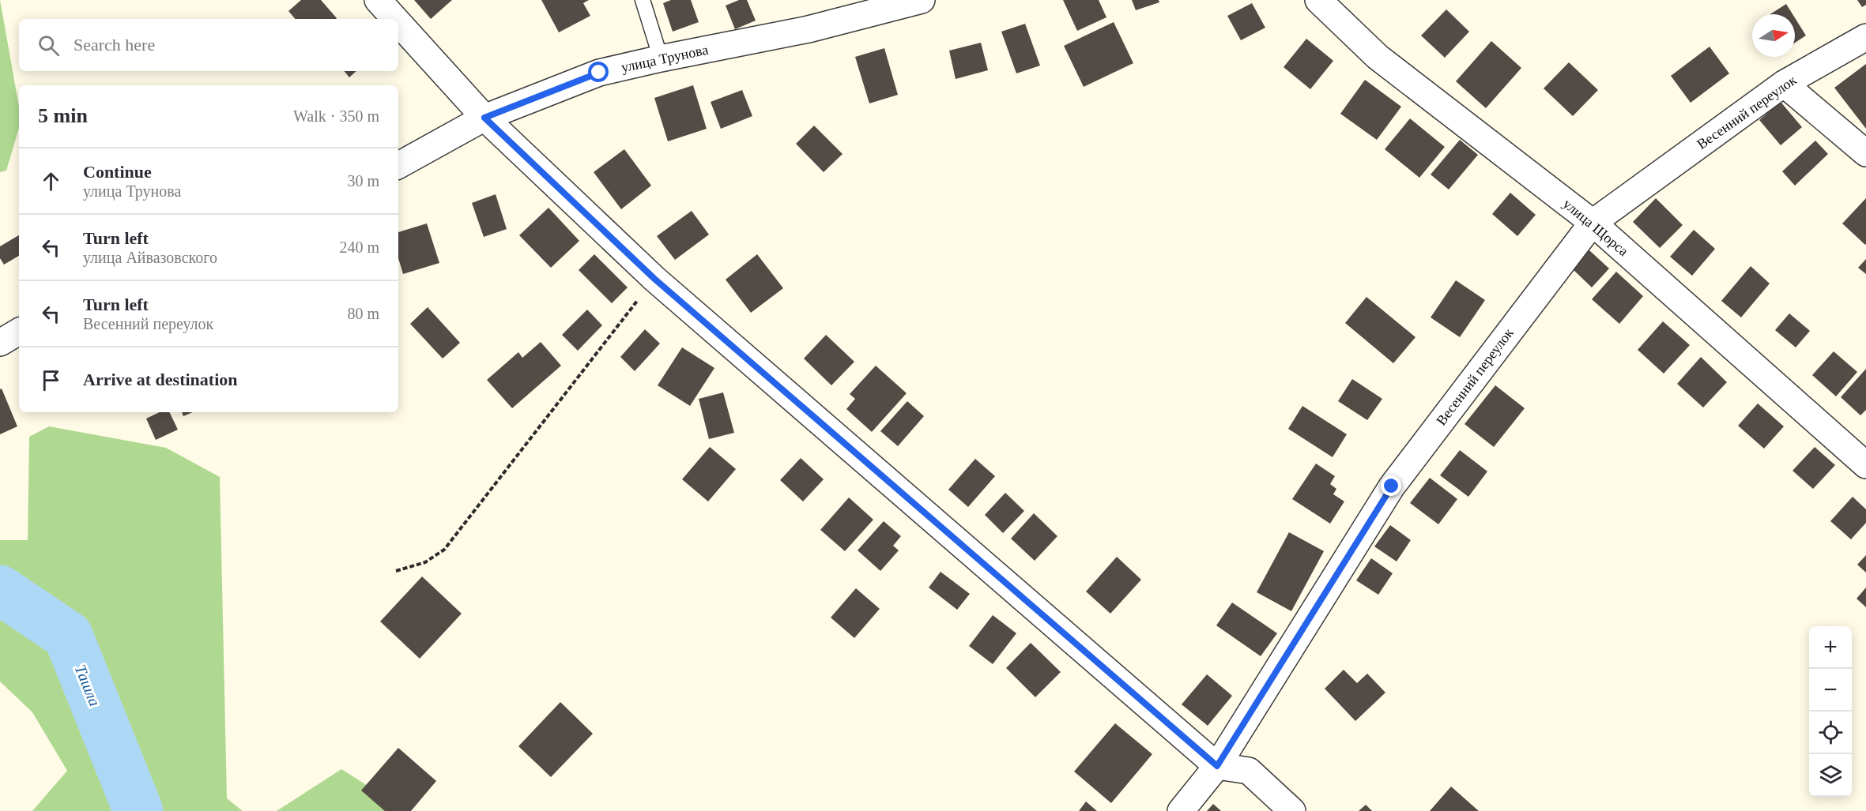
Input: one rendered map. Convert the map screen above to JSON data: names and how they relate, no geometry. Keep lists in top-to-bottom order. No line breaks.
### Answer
{"streets":{"street":["улица Трунова","Весенний переулок","улица Щорса"]},"crossings":[["Весенний переулок","улица Щорса"]],"water":["Ташла"],"north":"right","page":{"search":"Search here","heading":["5 min","Walk · 350 m"],"list":[["Continue","улица Трунова","30 m"],["Turn left","улица Айвазовского","240 m"],["Turn left","Весенний переулок","80 m"],"Arrive at destination"],"map_buttons":["+","−"]}}
